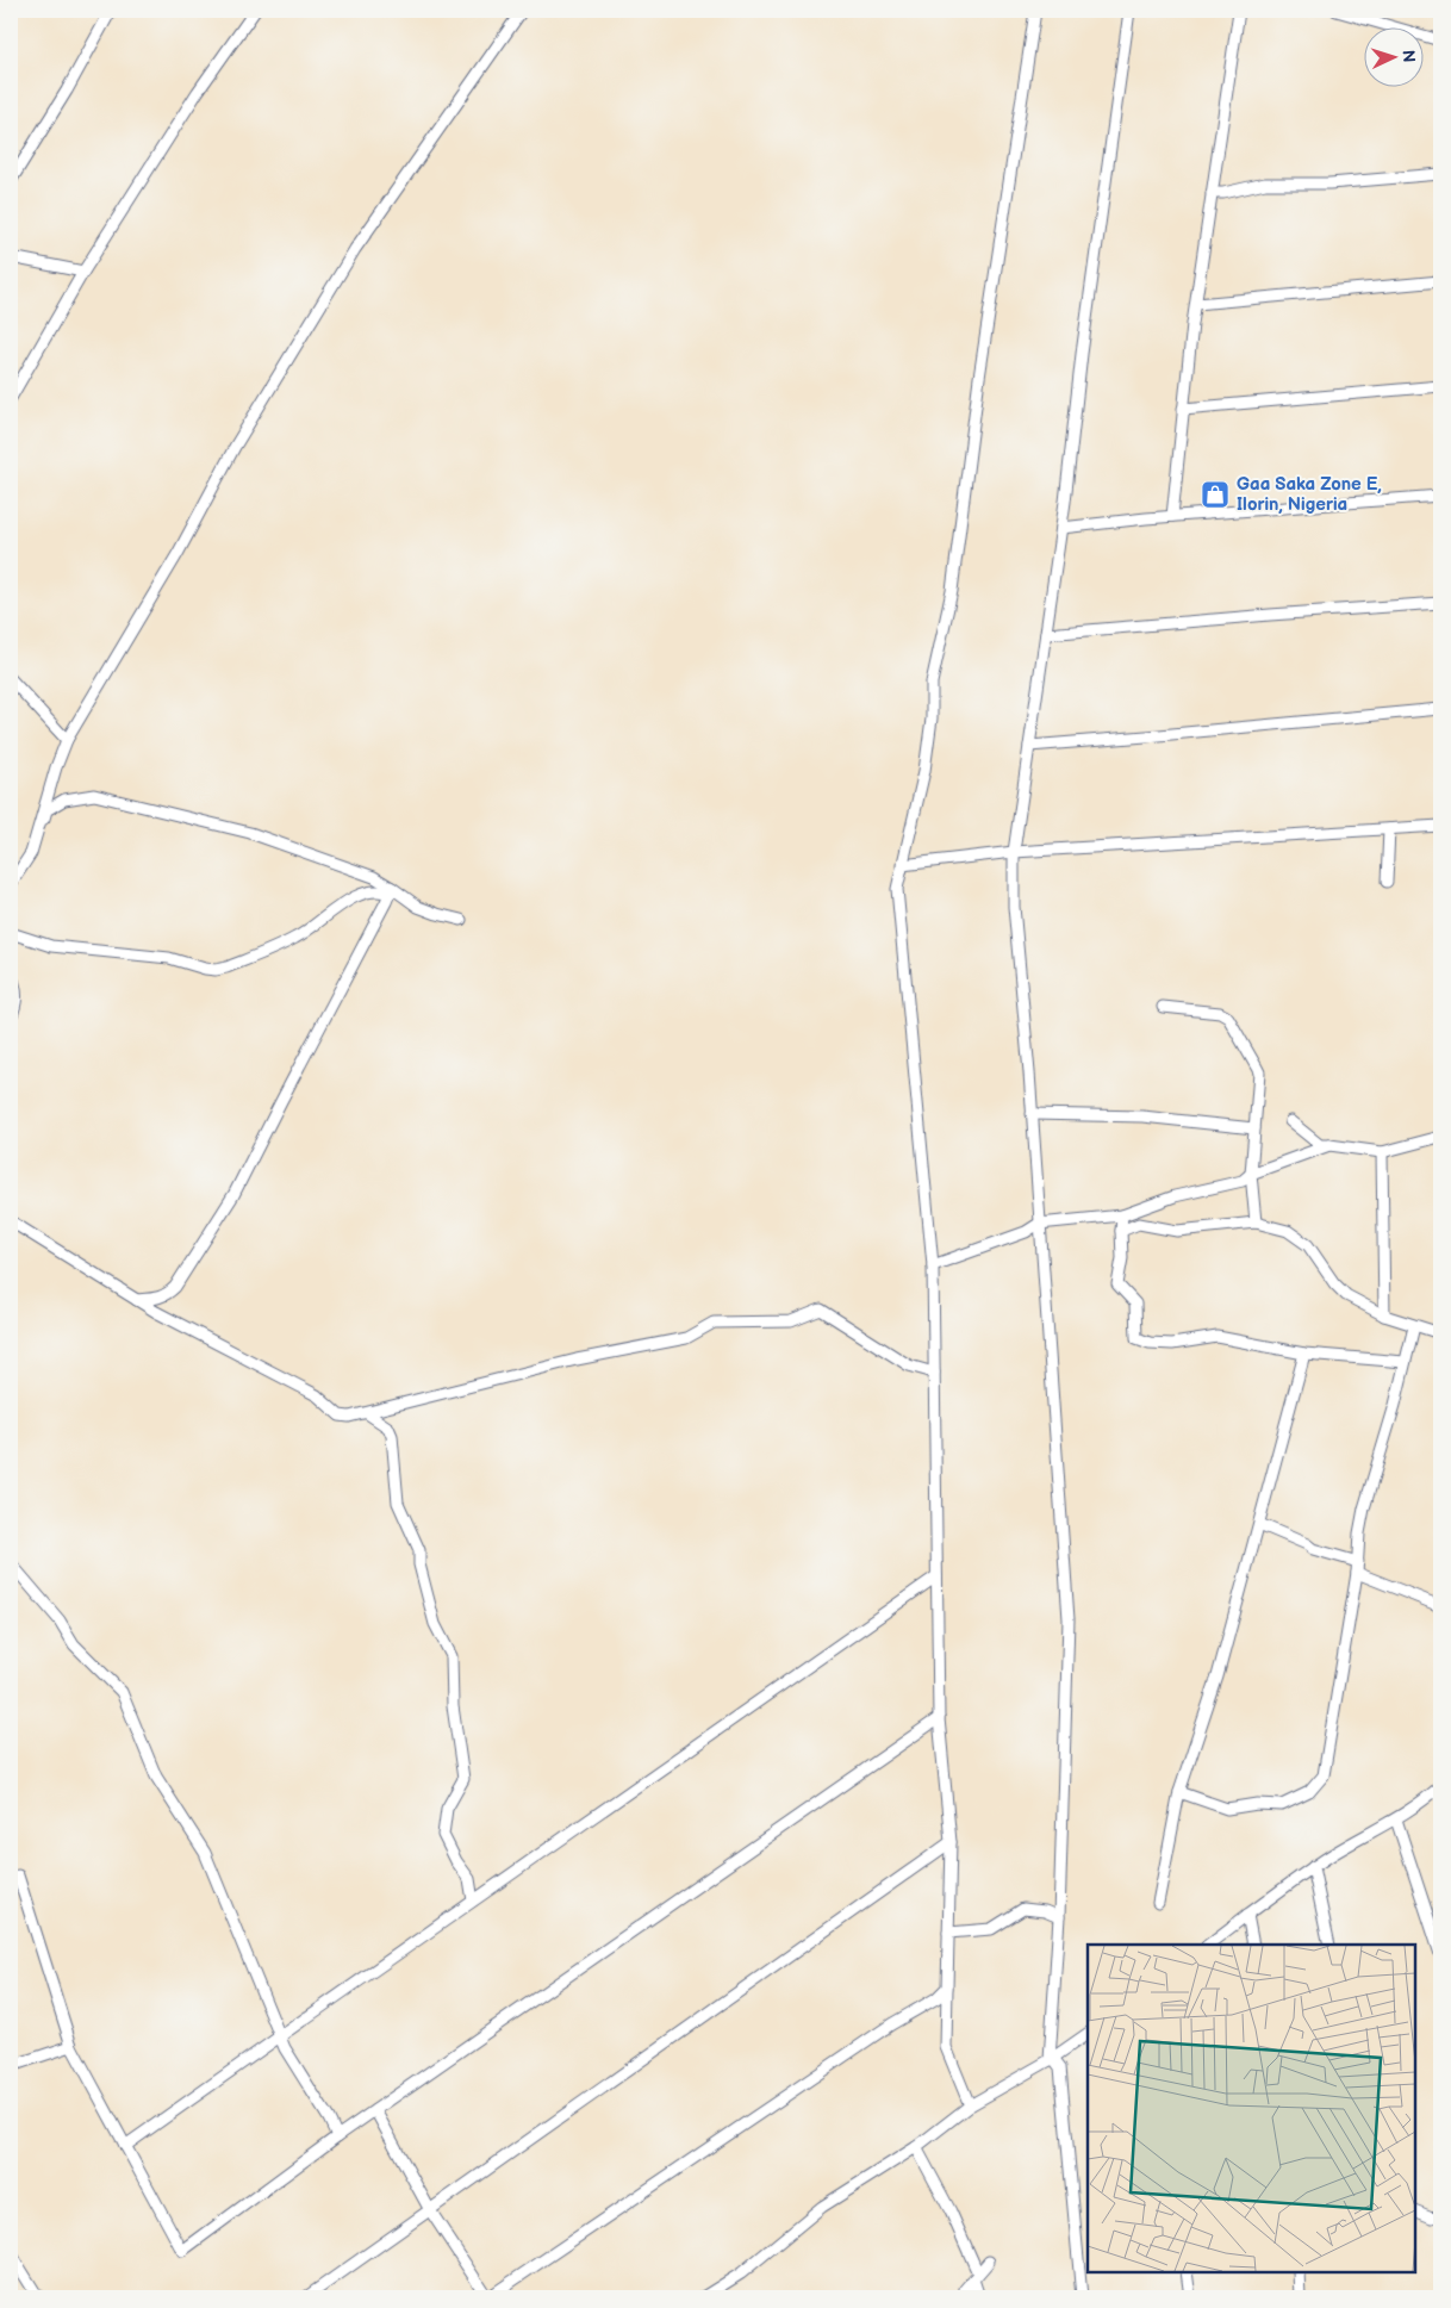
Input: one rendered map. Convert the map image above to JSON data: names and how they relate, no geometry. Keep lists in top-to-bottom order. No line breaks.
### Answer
{"places":{"shop":["Gaa Saka Zone E, Ilorin, Nigeria"]},"north":"right"}
